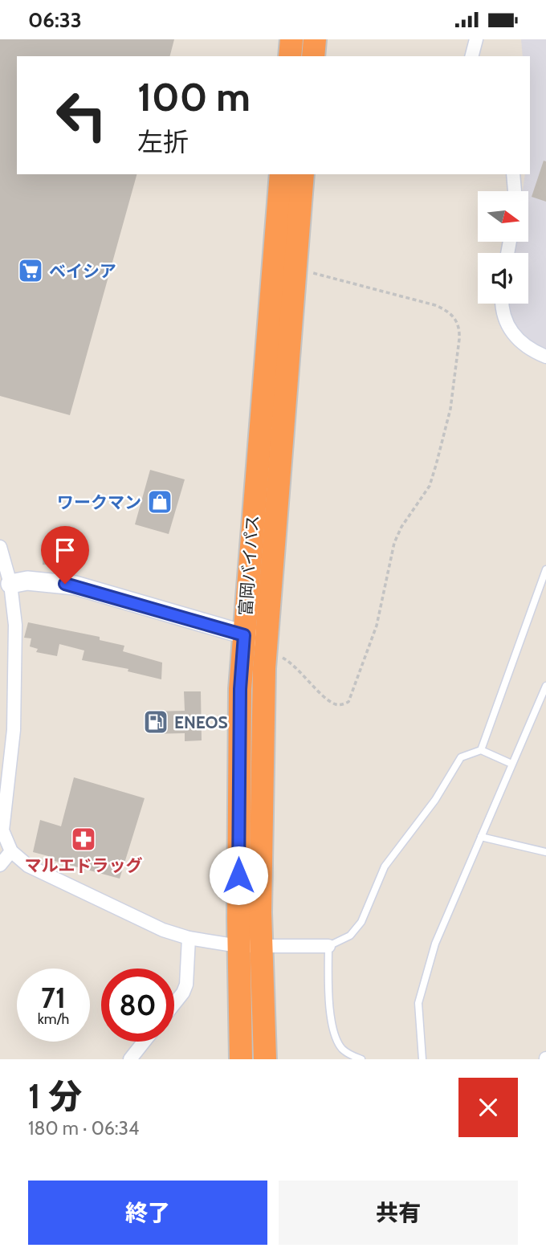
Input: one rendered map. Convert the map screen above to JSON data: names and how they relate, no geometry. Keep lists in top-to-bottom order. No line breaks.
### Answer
{"streets":{"highway":["富岡バイパス"]},"places":{"supermarket":["ベイシア"],"shop":["ワークマン"],"fuel station":["ENEOS"],"pharmacy":["マルエドラッグ"]},"north":"right","page":{"status":"06:33","turn":["100 m","左折"],"speed":"71 km/h","limit":"80","heading":["1 分","180 m · 06:34"],"buttons":["終了","共有"]}}
